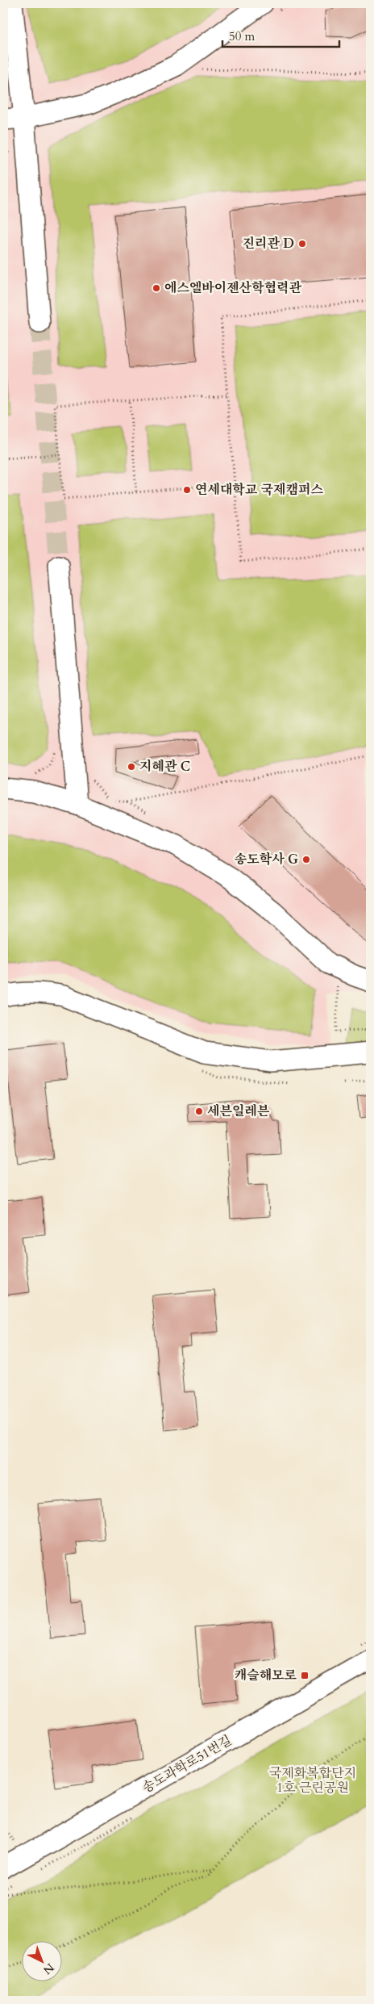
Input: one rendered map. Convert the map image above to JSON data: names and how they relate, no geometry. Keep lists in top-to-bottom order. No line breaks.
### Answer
{"streets":{"street":["송도과학로51번길"]},"parks":["국제화복합단지 1호 근린공원"],"places":{"other":["진리관 D","에스엘바이젠산학협력관","연세대학교 국제캠퍼스","지혜관 C","송도학사 G","세븐일레븐"],"transit":["캐슬해모로"]},"scale_bar":"50 m","north":"bottom right"}
